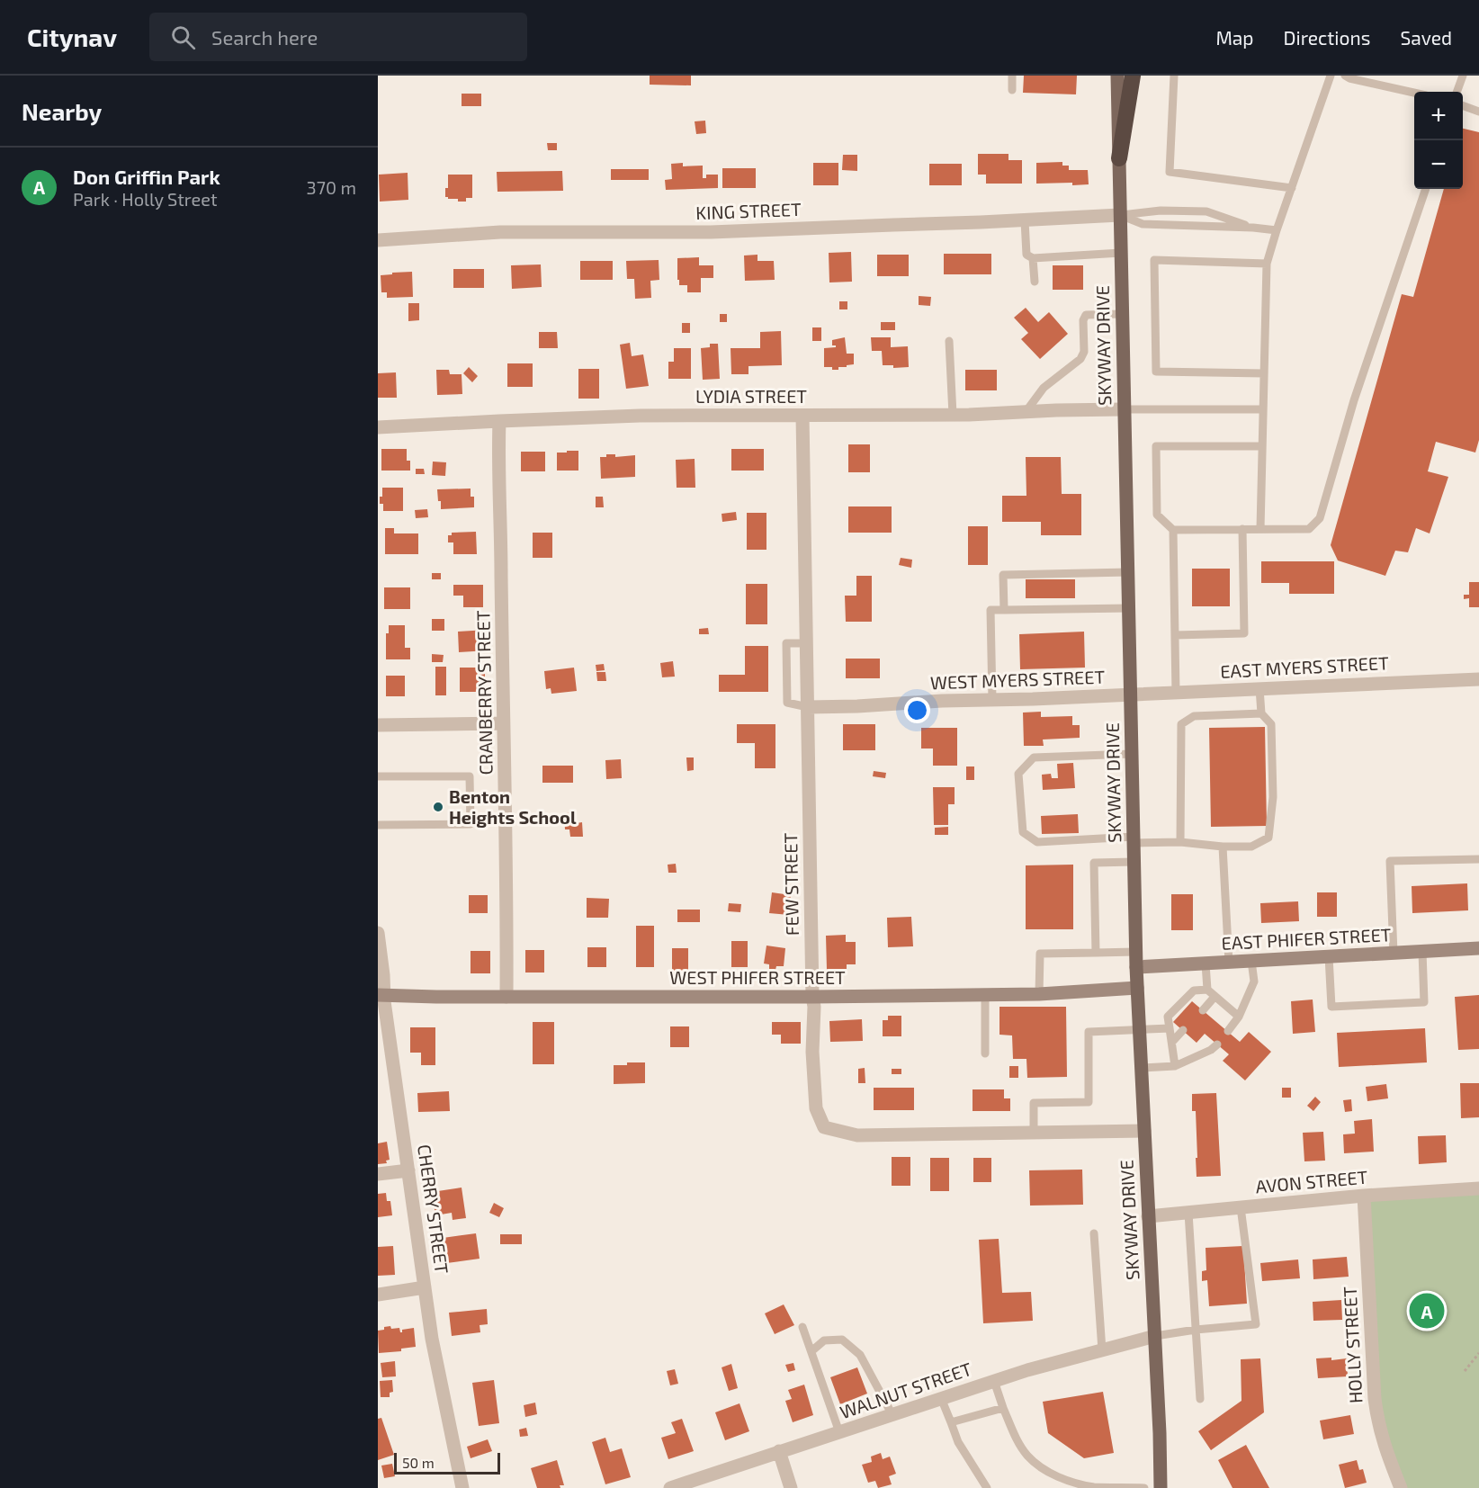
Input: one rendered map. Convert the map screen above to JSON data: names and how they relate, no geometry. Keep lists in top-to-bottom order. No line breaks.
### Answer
{"streets":{"main road":["SKYWAY DRIVE"],"street":["KING STREET","LYDIA STREET","EAST MYERS STREET","WEST MYERS STREET","CRANBERRY STREET","FEW STREET","EAST PHIFER STREET","WEST PHIFER STREET","AVON STREET","CHERRY STREET","HOLLY STREET","WALNUT STREET"]},"crossings":[["KING STREET","SKYWAY DRIVE"],["SKYWAY DRIVE","LYDIA STREET"],["SKYWAY DRIVE","EAST MYERS STREET"],["SKYWAY DRIVE","WEST MYERS STREET"],["SKYWAY DRIVE","FEW STREET"],["SKYWAY DRIVE","EAST PHIFER STREET"],["SKYWAY DRIVE","WEST PHIFER STREET"],["SKYWAY DRIVE","AVON STREET"],["SKYWAY DRIVE","WALNUT STREET"],["LYDIA STREET","CRANBERRY STREET"],["LYDIA STREET","FEW STREET"],["EAST MYERS STREET","WEST MYERS STREET"],["WEST MYERS STREET","FEW STREET"],["CRANBERRY STREET","WEST PHIFER STREET"],["FEW STREET","WEST PHIFER STREET"],["WEST PHIFER STREET","CHERRY STREET"],["AVON STREET","HOLLY STREET"]],"places":["Benton Heights School"],"scale_bar":"50 m","page":{"header":"Citynav","search":"Search here","nav":["Map","Directions","Saved"],"heading":"Nearby","map_buttons":["+","−"],"list":[{"mark":"A","name":"Don Griffin Park","note":"Park · Holly Street","value":"370 m"}],"pins":"A","scale":"50 m"}}
